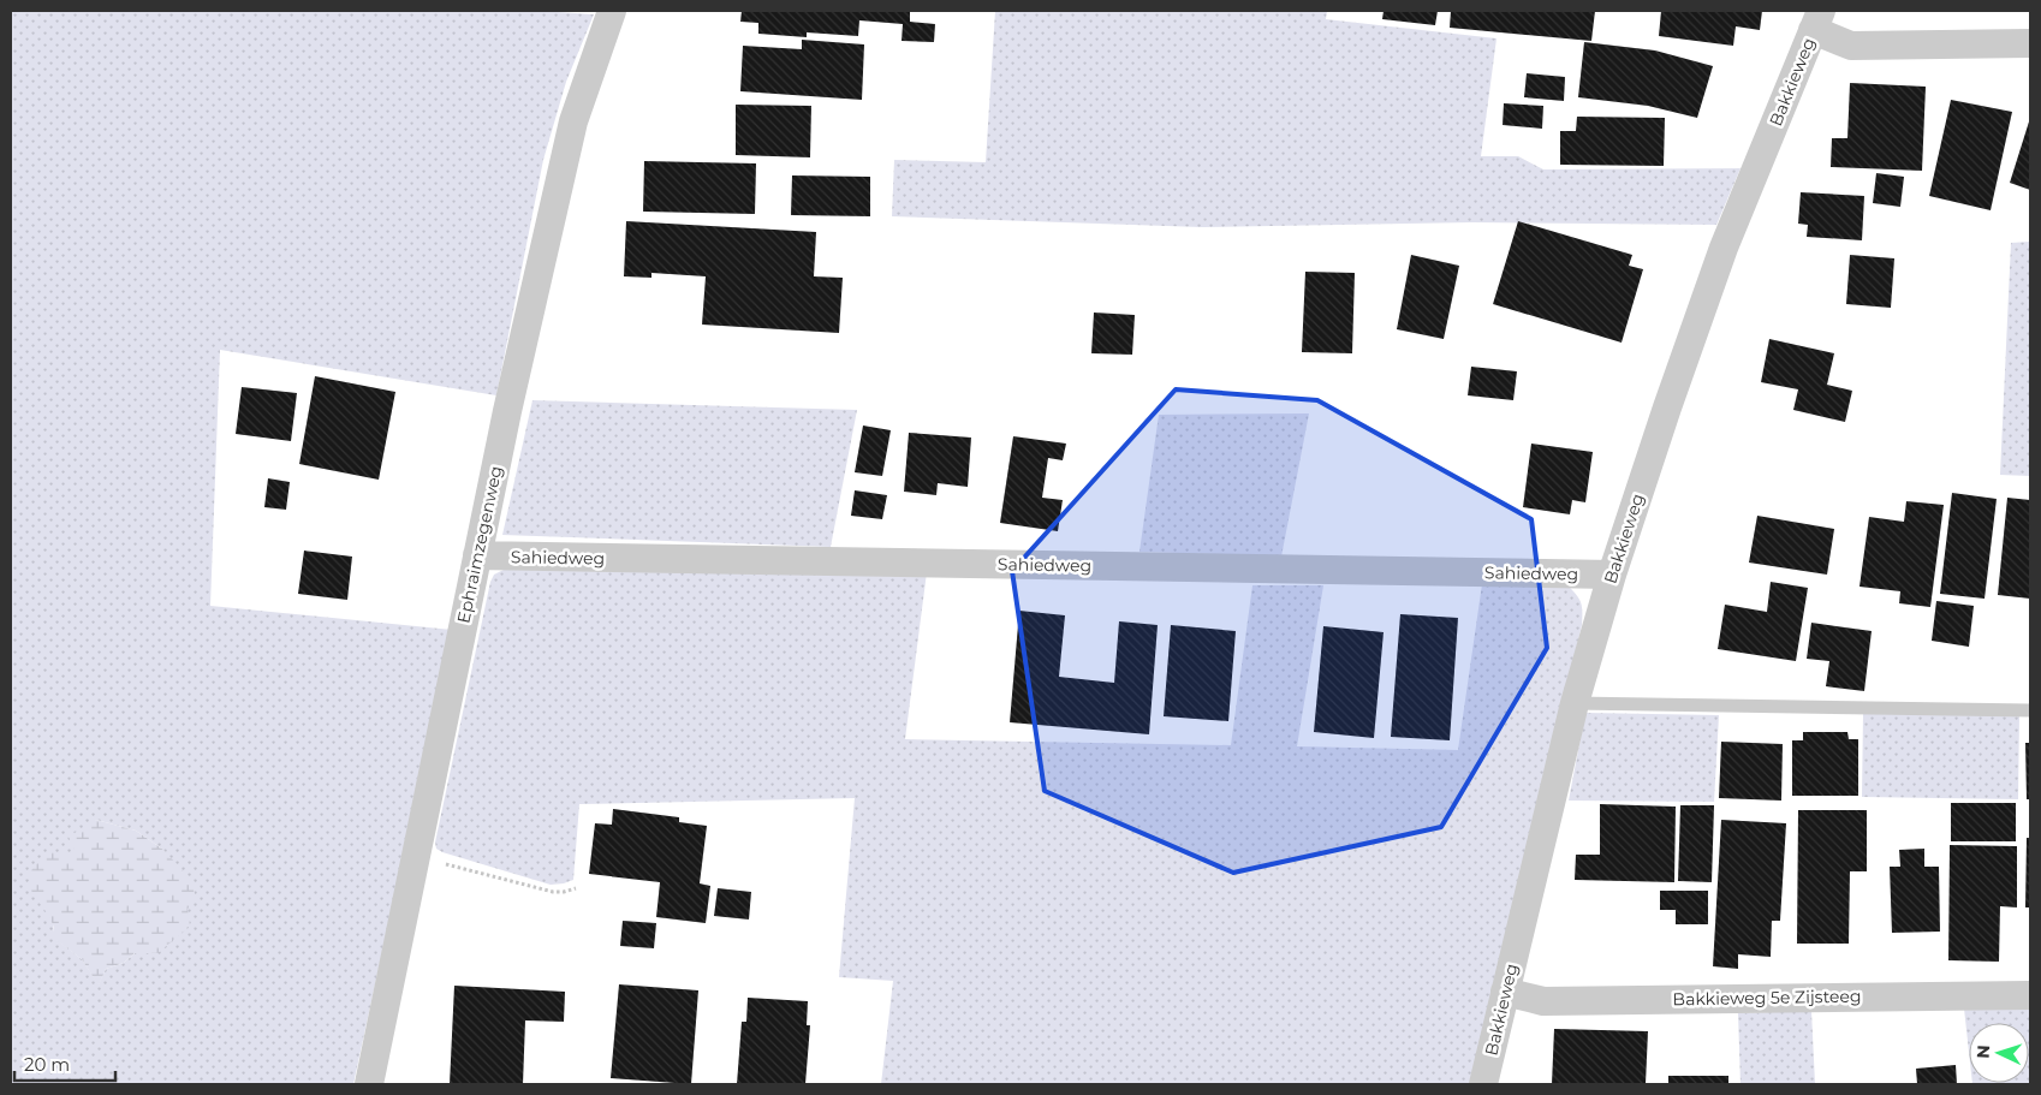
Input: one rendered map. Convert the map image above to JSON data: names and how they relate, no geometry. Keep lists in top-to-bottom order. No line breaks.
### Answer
{"streets":{"street":["Bakkieweg","Ephraimzegenweg","Sahiedweg","Bakkieweg 5e Zijsteeg"]},"crossings":[["Bakkieweg","Sahiedweg"],["Bakkieweg","Bakkieweg 5e Zijsteeg"],["Ephraimzegenweg","Sahiedweg"]],"scale_bar":"20 m","north":"left"}
